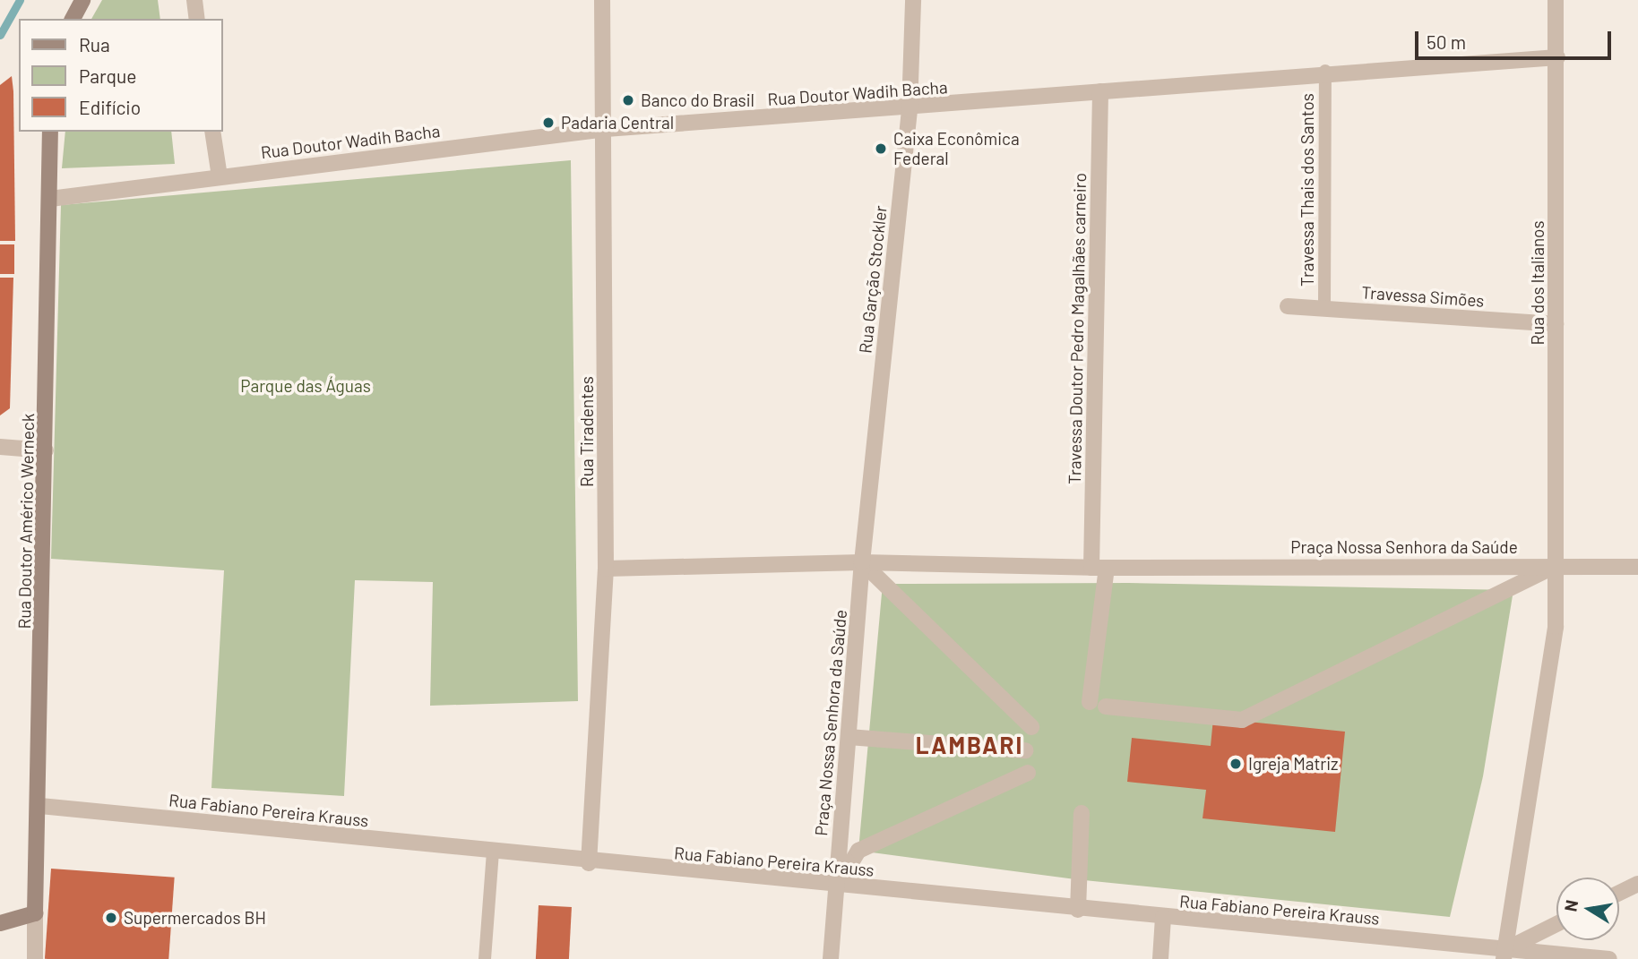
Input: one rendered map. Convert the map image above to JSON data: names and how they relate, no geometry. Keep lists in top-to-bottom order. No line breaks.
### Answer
{"streets":{"main road":["Rua Doutor Américo Werneck"],"street":["Rua Doutor Wadih Bacha","Rua Garção Stockler","Rua dos Italianos","Travessa Simões","Travessa Doutor Pedro Magalhães carneiro","Rua Tiradentes","Praça Nossa Senhora da Saúde","Rua Fabiano Pereira Krauss"],"lane":["Travessa Thais dos Santos"]},"crossings":[["Rua Doutor Wadih Bacha","Travessa Thais dos Santos"],["Rua Doutor Wadih Bacha","Rua Garção Stockler"],["Rua Doutor Wadih Bacha","Rua dos Italianos"],["Rua Doutor Wadih Bacha","Travessa Doutor Pedro Magalhães carneiro"],["Rua Doutor Wadih Bacha","Rua Tiradentes"],["Rua Doutor Wadih Bacha","Rua Doutor Américo Werneck"],["Travessa Thais dos Santos","Travessa Simões"],["Rua Garção Stockler","Praça Nossa Senhora da Saúde"],["Rua dos Italianos","Travessa Simões"],["Rua dos Italianos","Travessa Doutor Pedro Magalhães carneiro"],["Rua dos Italianos","Praça Nossa Senhora da Saúde"],["Travessa Doutor Pedro Magalhães carneiro","Praça Nossa Senhora da Saúde"],["Rua Tiradentes","Praça Nossa Senhora da Saúde"],["Rua Tiradentes","Rua Fabiano Pereira Krauss"],["Rua Doutor Américo Werneck","Rua Fabiano Pereira Krauss"],["Praça Nossa Senhora da Saúde","Rua Fabiano Pereira Krauss"]],"districts":["LAMBARI"],"parks":["Parque das Águas"],"places":["Banco do Brasil","Padaria Central","Caixa Econômica Federal","Igreja Matriz","Supermercados BH"],"legend":["Rua","Parque","Edifício"],"scale_bar":"50 m","north":"left"}
